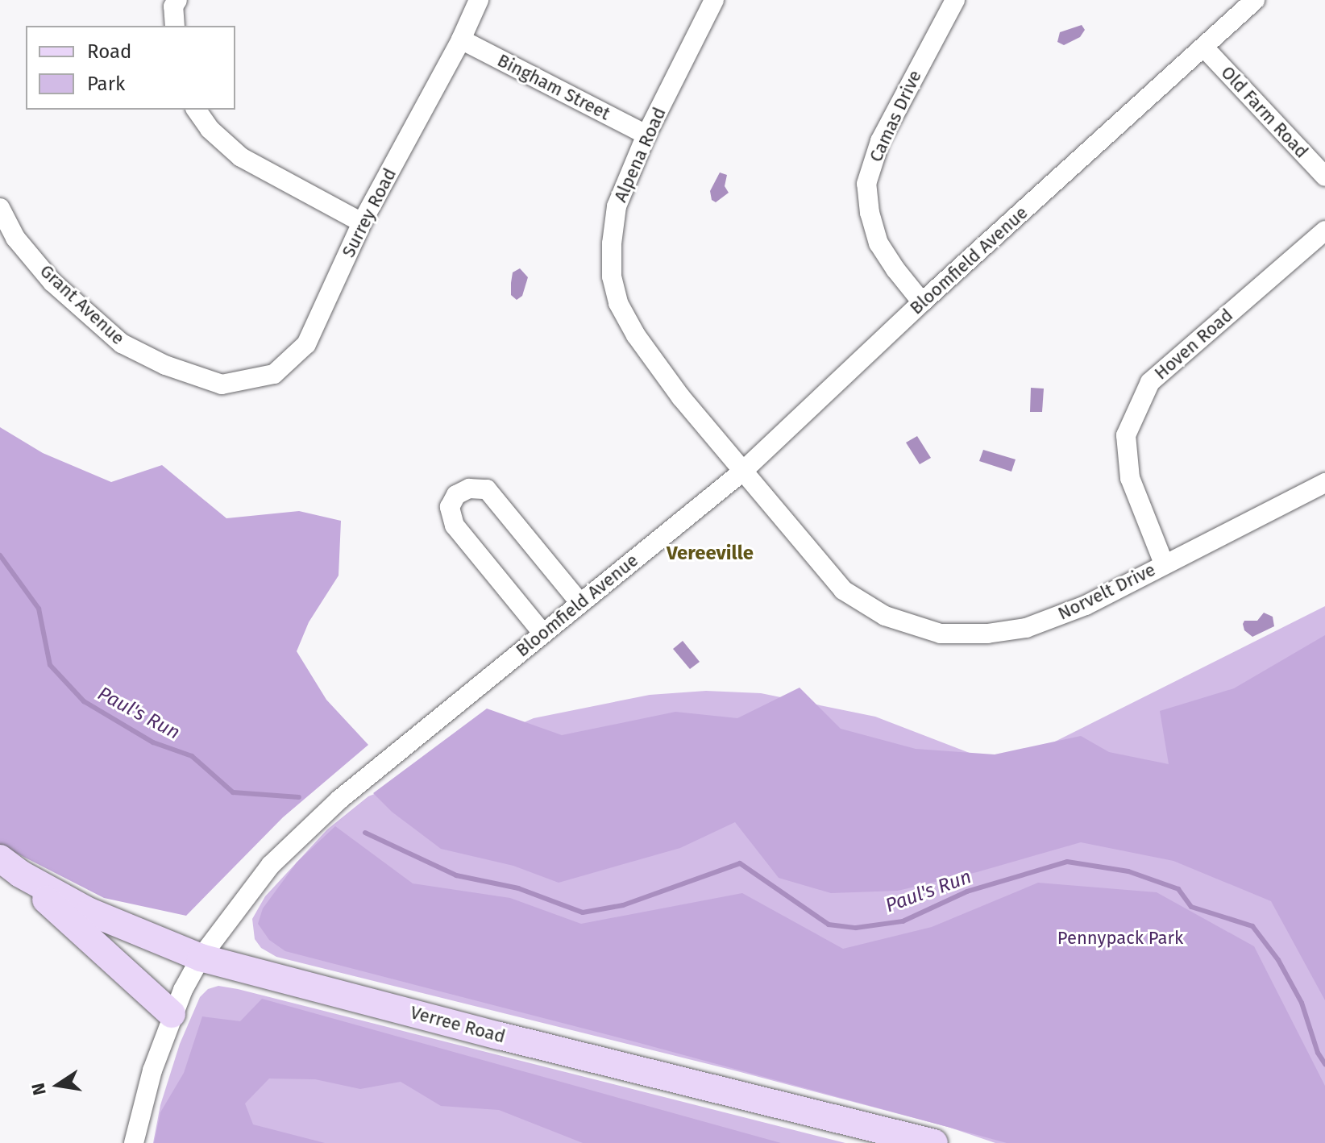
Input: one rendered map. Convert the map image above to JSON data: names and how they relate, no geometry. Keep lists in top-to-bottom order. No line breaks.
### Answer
{"streets":{"main road":["Verree Road"],"street":["Bingham Street","Old Farm Road","Camas Drive","Alpena Road","Surrey Road","Bloomfield Avenue","Grant Avenue","Hoven Road","Norvelt Drive"]},"crossings":[["Bingham Street","Alpena Road"],["Bingham Street","Surrey Road"],["Old Farm Road","Bloomfield Avenue"],["Camas Drive","Bloomfield Avenue"],["Alpena Road","Bloomfield Avenue"],["Alpena Road","Norvelt Drive"],["Surrey Road","Grant Avenue"],["Bloomfield Avenue","Norvelt Drive"],["Bloomfield Avenue","Verree Road"],["Hoven Road","Norvelt Drive"]],"districts":["Vereeville"],"water":["Paul's Run"],"parks":["Pennypack Park"],"legend":["Road","Park"],"north":"left"}
